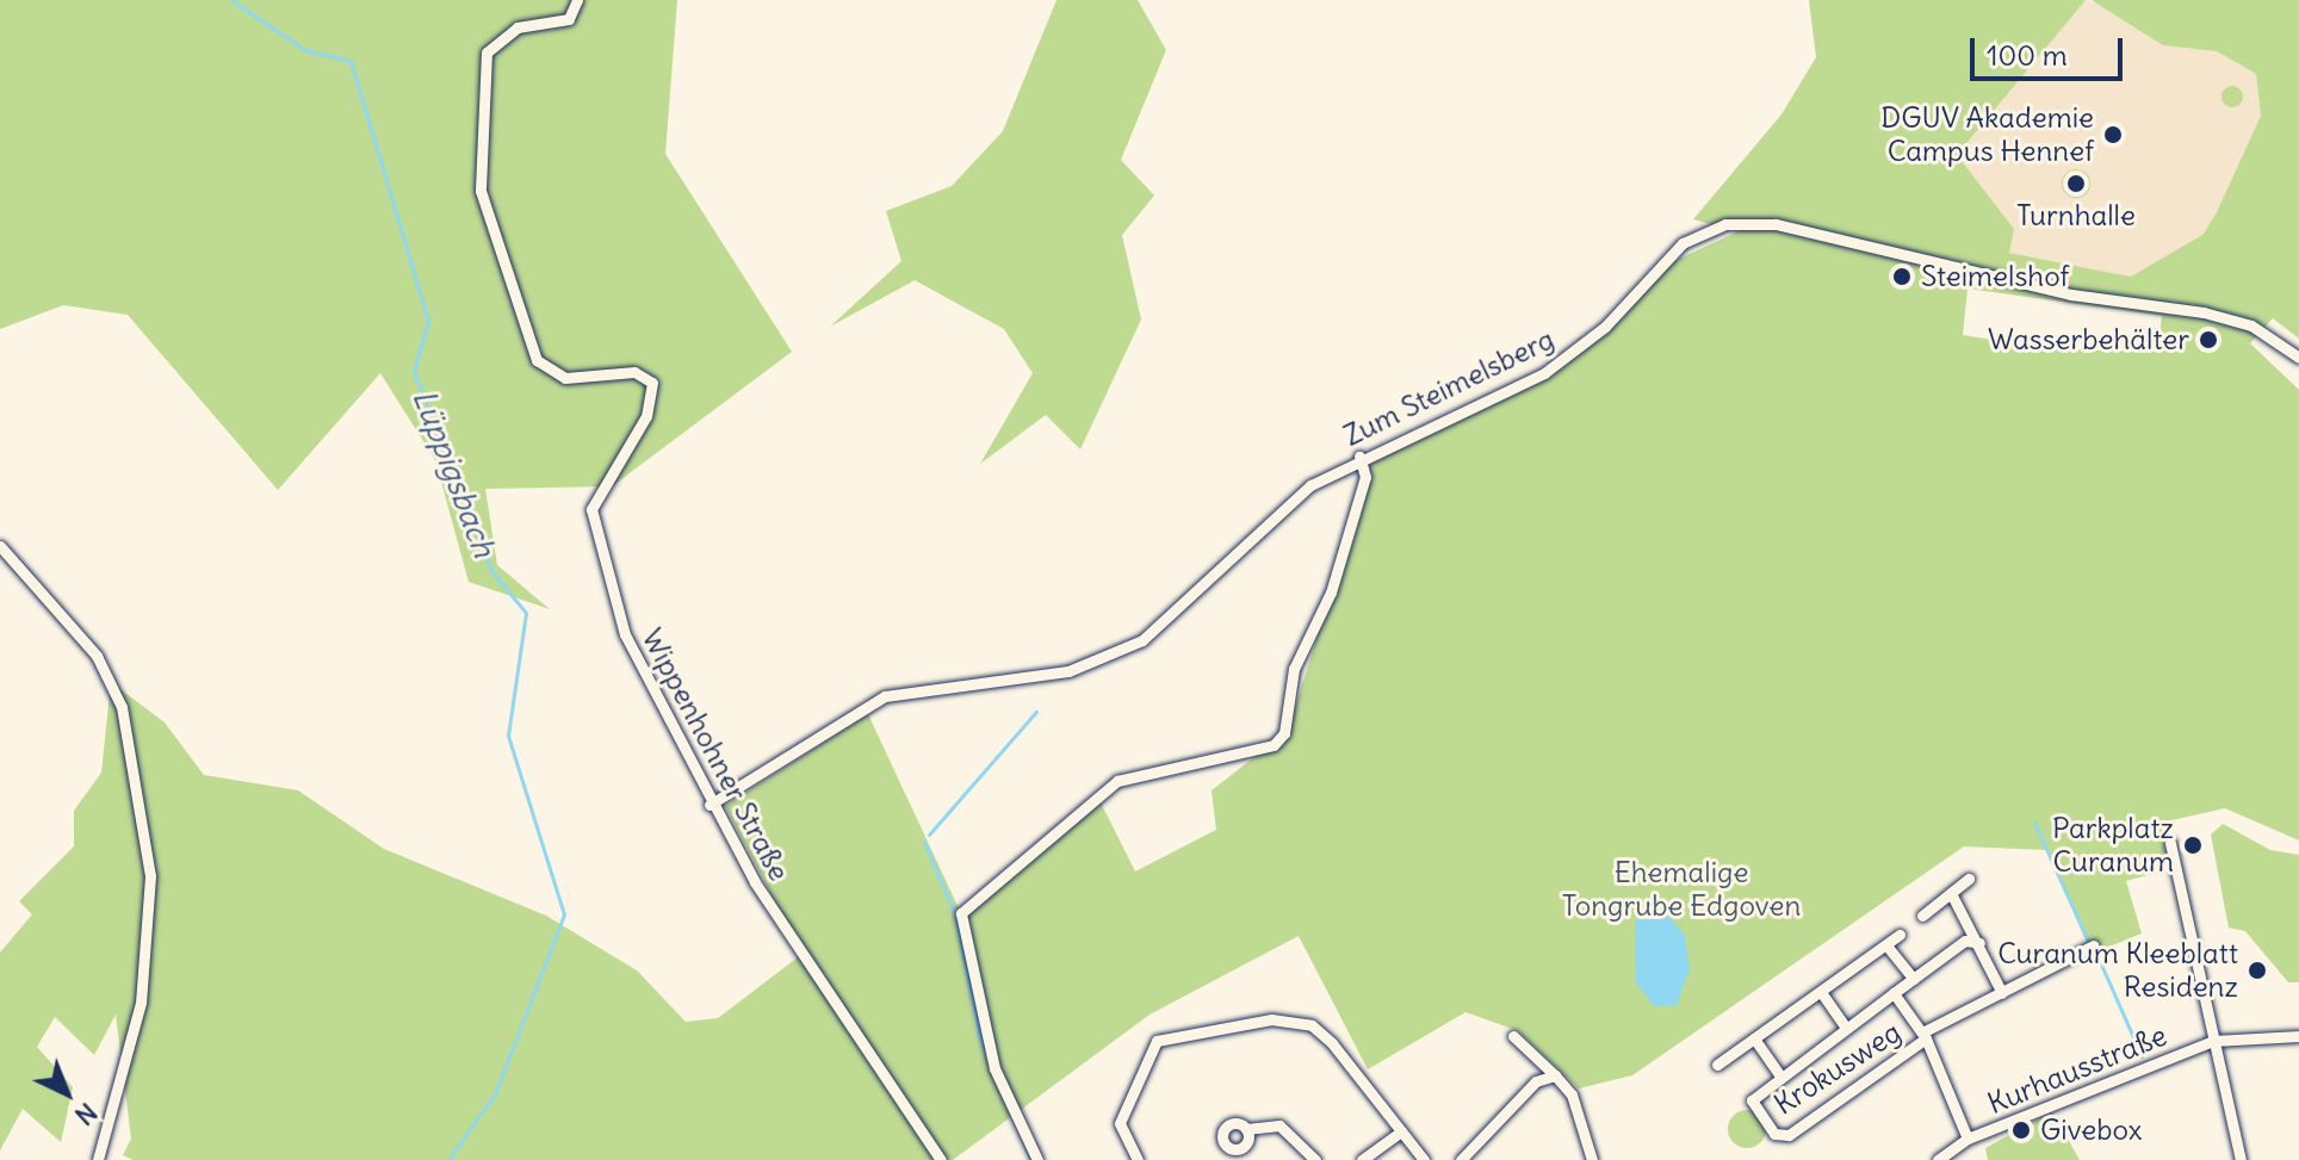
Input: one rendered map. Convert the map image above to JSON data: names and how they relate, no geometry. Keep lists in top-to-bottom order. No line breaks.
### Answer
{"streets":{"street":["Zum Steimelsberg","Wippenhohner Straße","Krokusweg","Kurhausstraße"]},"crossings":[["Zum Steimelsberg","Wippenhohner Straße"]],"water":["Lüppigsbach"],"parks":["Ehemalige Tongrube Edgoven"],"places":["DGUV Akademie Campus Hennef","Turnhalle","Steimelshof","Wasserbehälter","Parkplatz Curanum","Curanum Kleeblatt Residenz","Givebox"],"scale_bar":"100 m","north":"bottom right"}
